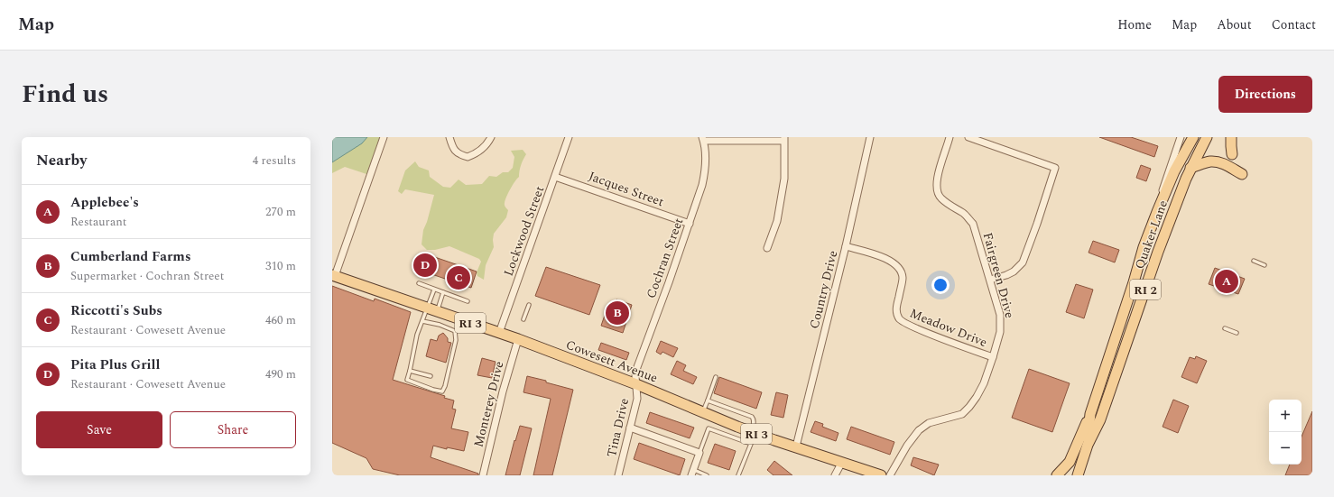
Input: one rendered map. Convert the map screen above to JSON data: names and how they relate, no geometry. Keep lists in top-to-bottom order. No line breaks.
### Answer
{"streets":{"main road":["Quaker Lane","RI 2","RI 3","Cowesett Avenue"],"street":["Jacques Street","Lockwood Street","Cochran Street","Fairgreen Drive","Country Drive","Meadow Drive","Monterey Drive","Tina Drive"]},"crossings":[["Jacques Street","Lockwood Street"],["Jacques Street","Cochran Street"],["Lockwood Street","Cowesett Avenue"],["Cochran Street","Cowesett Avenue"],["Cochran Street","Tina Drive"],["Fairgreen Drive","Meadow Drive"],["Country Drive","Meadow Drive"],["Country Drive","Cowesett Avenue"],["Cowesett Avenue","Monterey Drive"],["Cowesett Avenue","Tina Drive"]],"page":{"header":"Map","nav":["Home","Map","About","Contact"],"title":"Find us","buttons":["Directions",["Save","Share"]],"heading":["Nearby","4 results"],"list":[{"mark":"A","name":"Applebee's","note":"Restaurant","value":"270 m"},{"mark":"B","name":"Cumberland Farms","note":"Supermarket · Cochran Street","value":"310 m"},{"mark":"C","name":"Riccotti's Subs","note":"Restaurant · Cowesett Avenue","value":"460 m"},{"mark":"D","name":"Pita Plus Grill","note":"Restaurant · Cowesett Avenue","value":"490 m"}],"pins":["D","C","A","B"],"map_buttons":["+","−"]}}
